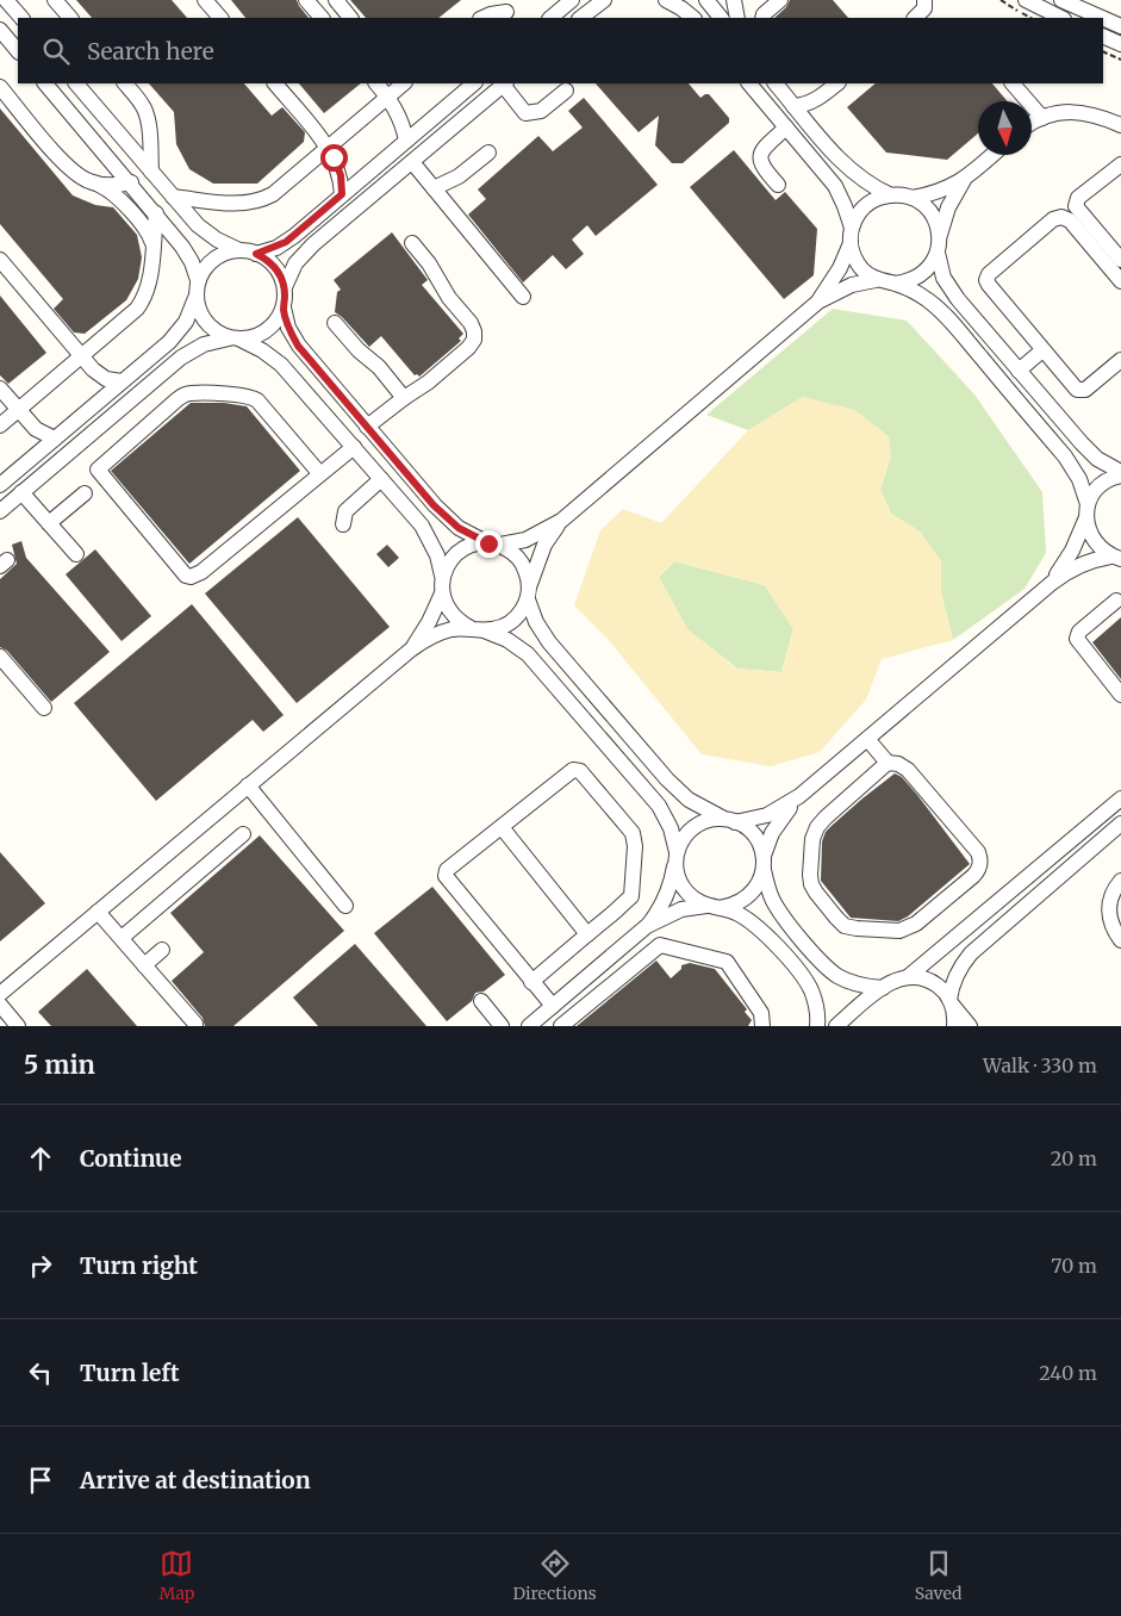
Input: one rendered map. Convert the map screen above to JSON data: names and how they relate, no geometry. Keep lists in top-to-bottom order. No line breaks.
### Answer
{"north":"bottom","page":{"search":"Search here","heading":["5 min","Walk · 330 m"],"list":[["Continue","20 m"],["Turn right","70 m"],["Turn left","240 m"],"Arrive at destination"],"nav":["Map","Directions","Saved"]}}
